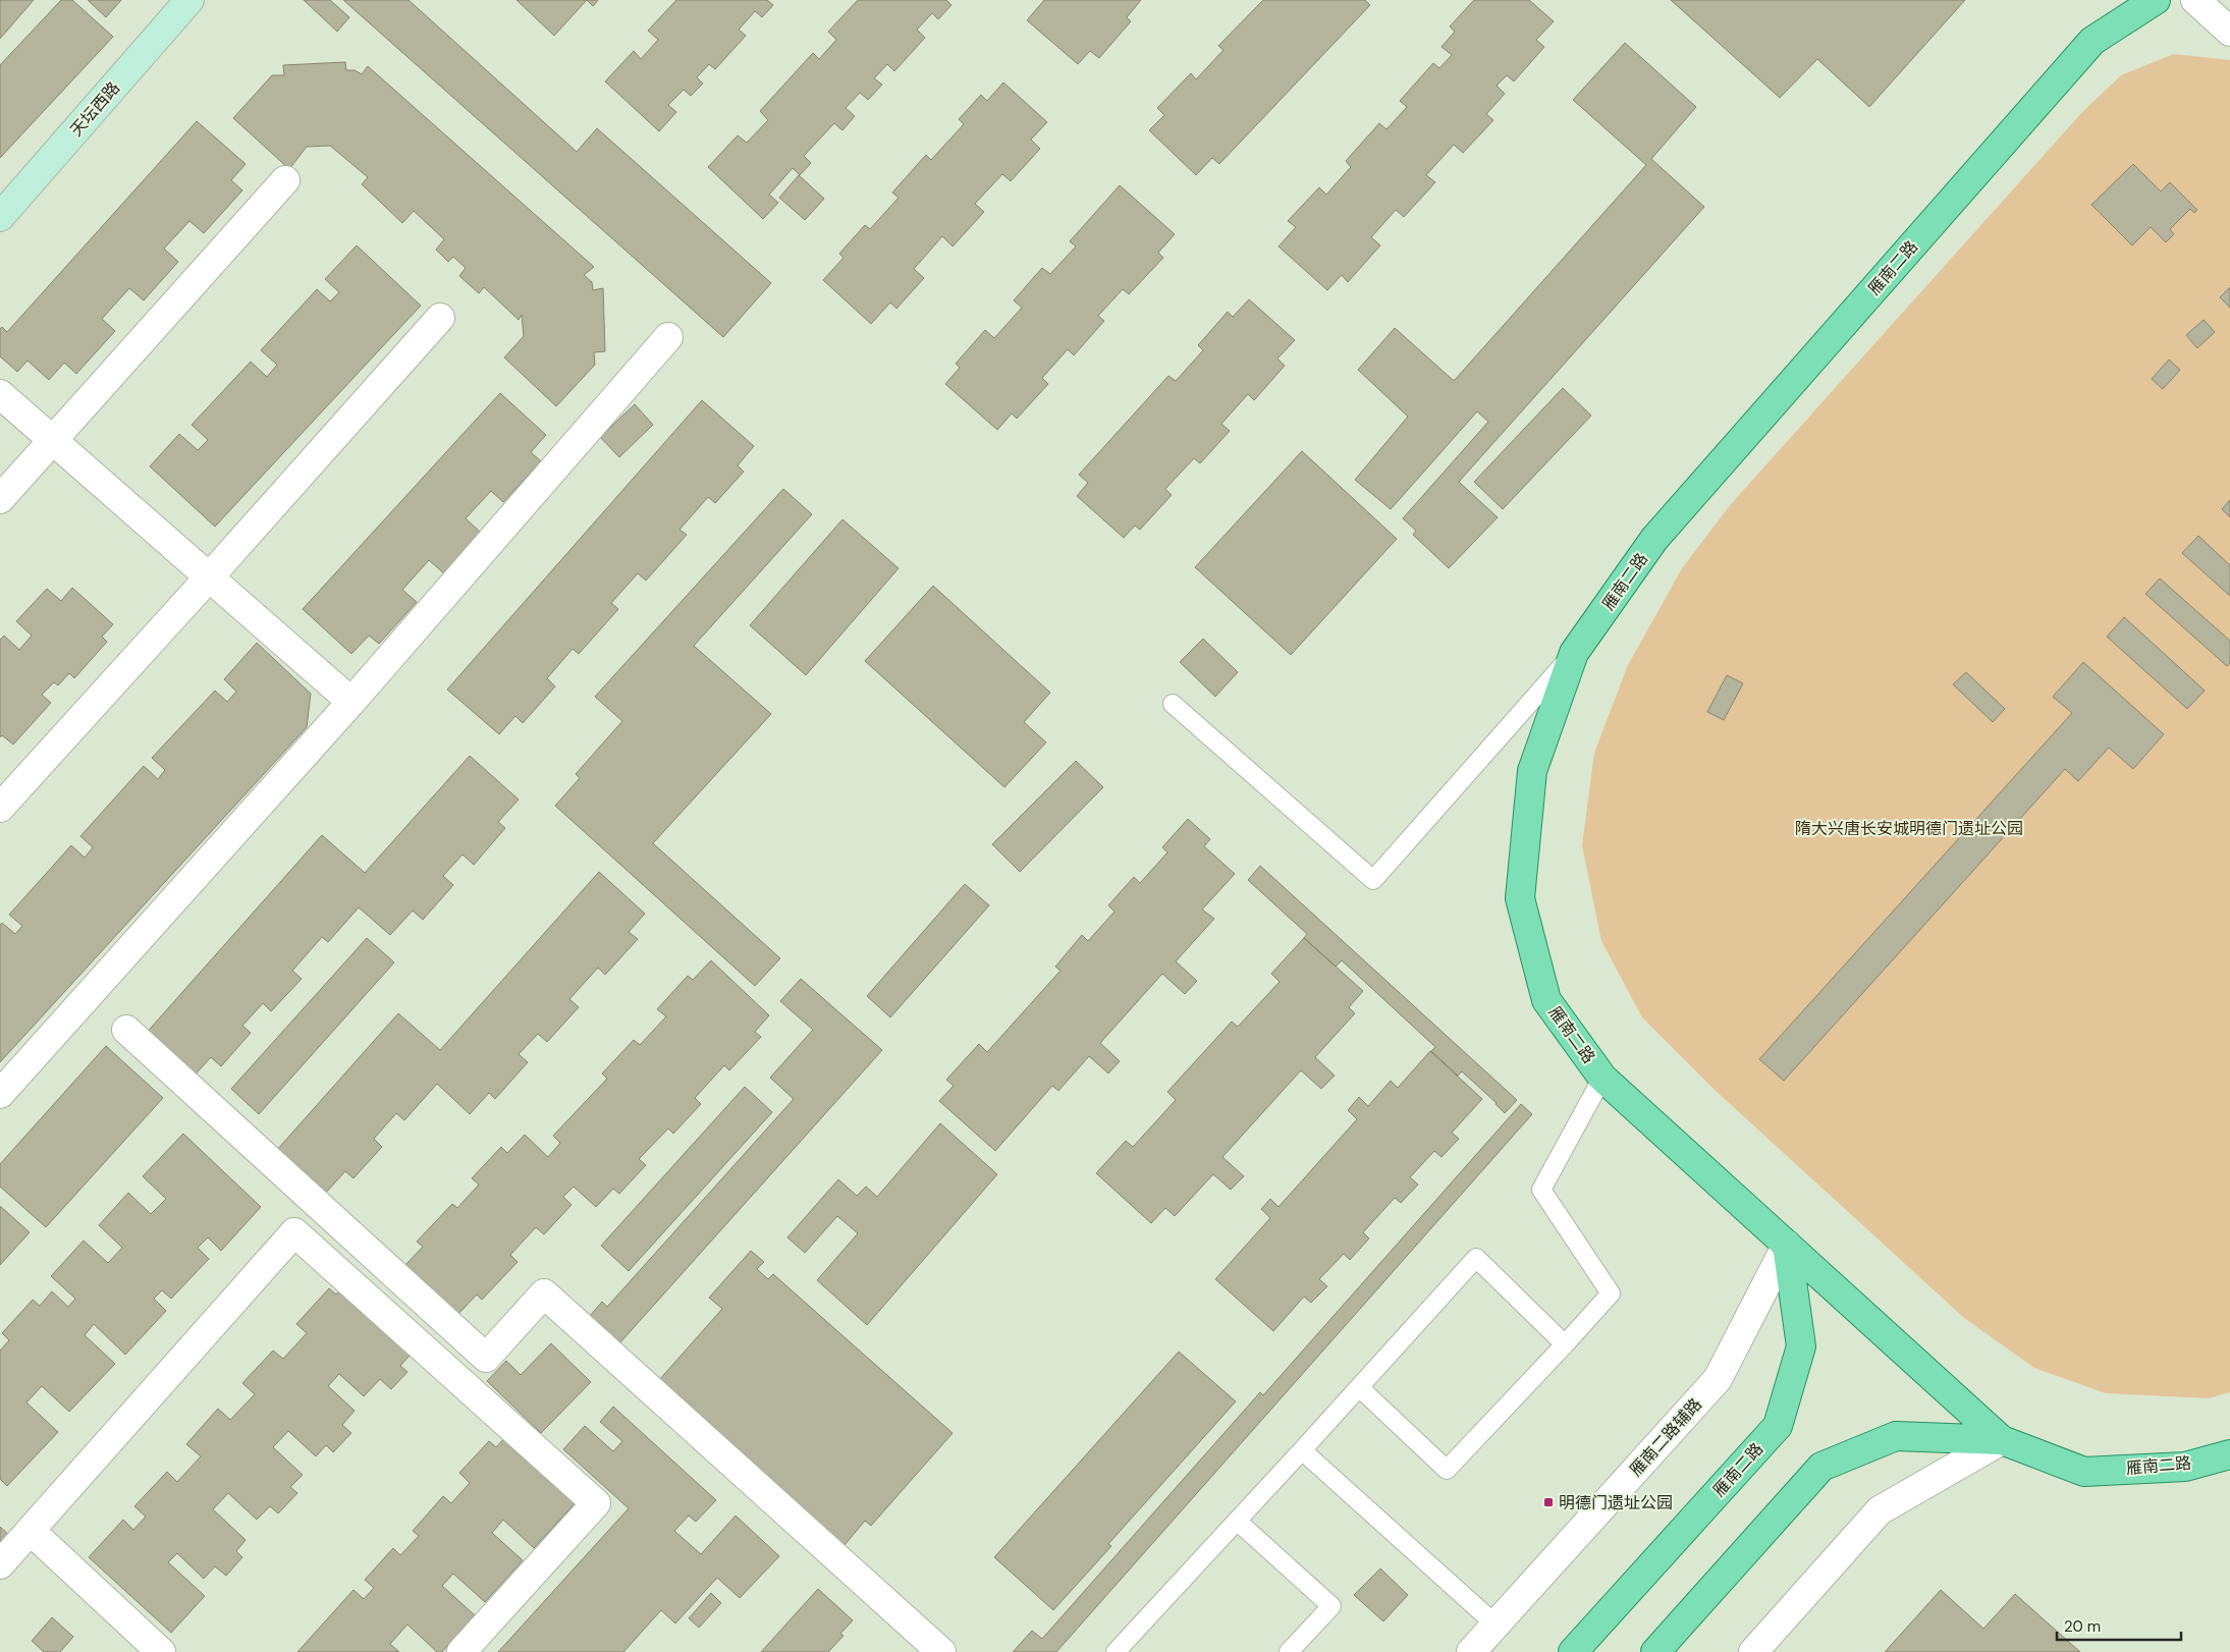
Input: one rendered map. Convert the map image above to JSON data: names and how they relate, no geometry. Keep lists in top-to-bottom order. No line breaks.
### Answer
{"streets":{"main road":["雁南二路"],"street":["天坛西路","雁南二路辅路"]},"crossings":[["雁南二路","雁南二路辅路"]],"parks":["隋大兴唐长安城明德门遗址公园"],"places":{"transit":["明德门遗址公园"]},"scale_bar":"20 m"}
